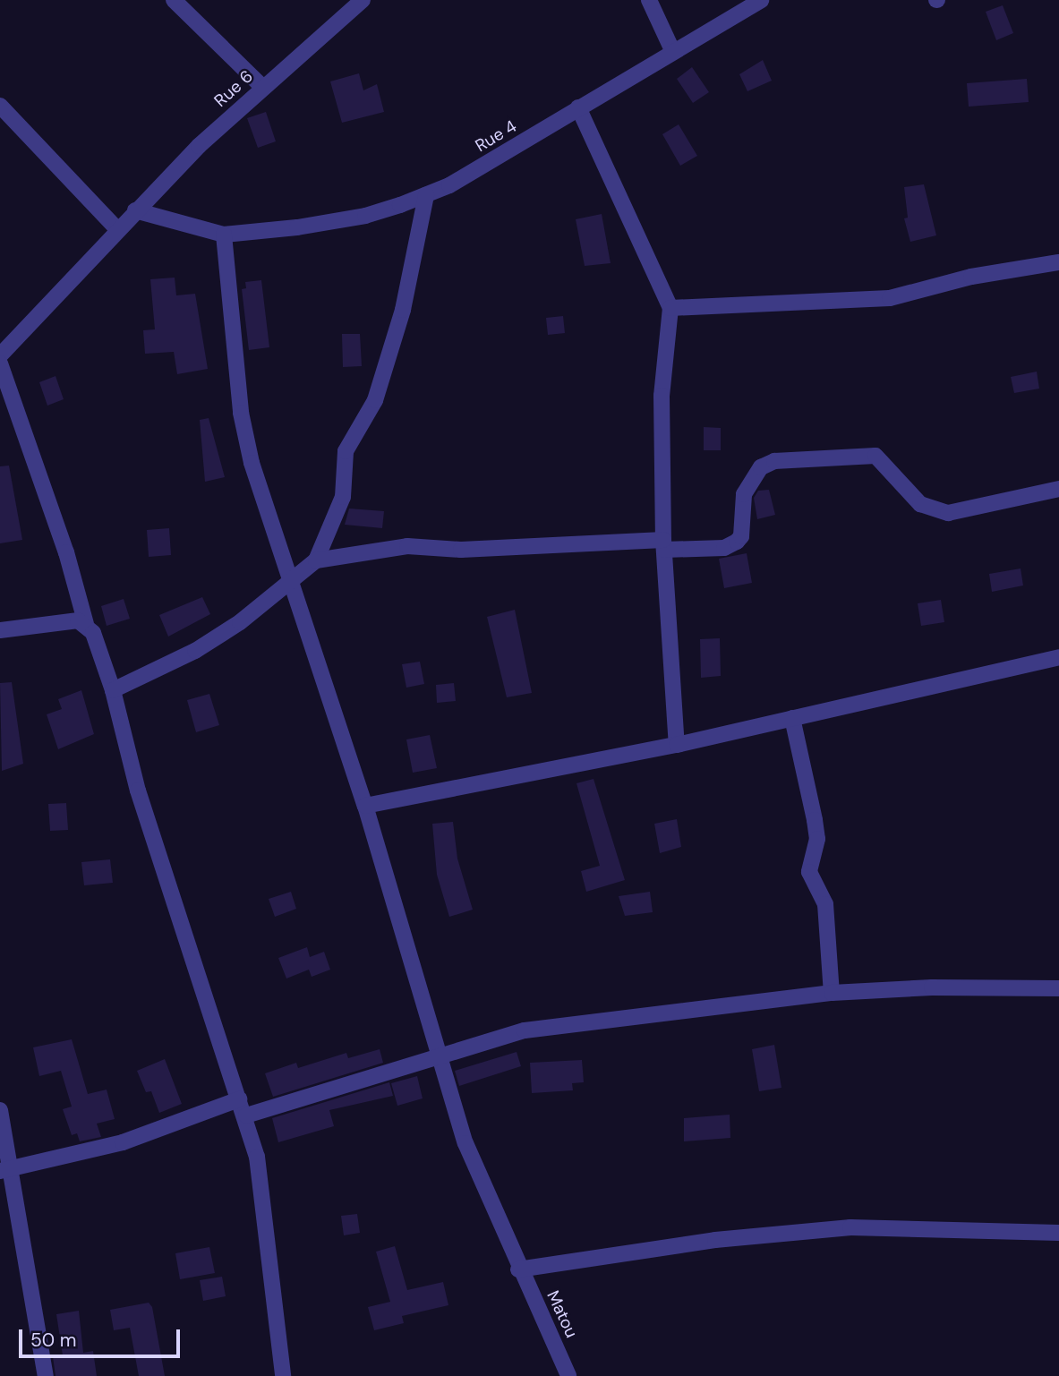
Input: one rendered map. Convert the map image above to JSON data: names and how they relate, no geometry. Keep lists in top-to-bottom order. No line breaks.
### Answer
{"streets":{"street":["Rue 6","Rue 4","Matou"]},"crossings":[["Rue 4","Matou"]],"scale_bar":"50 m"}
